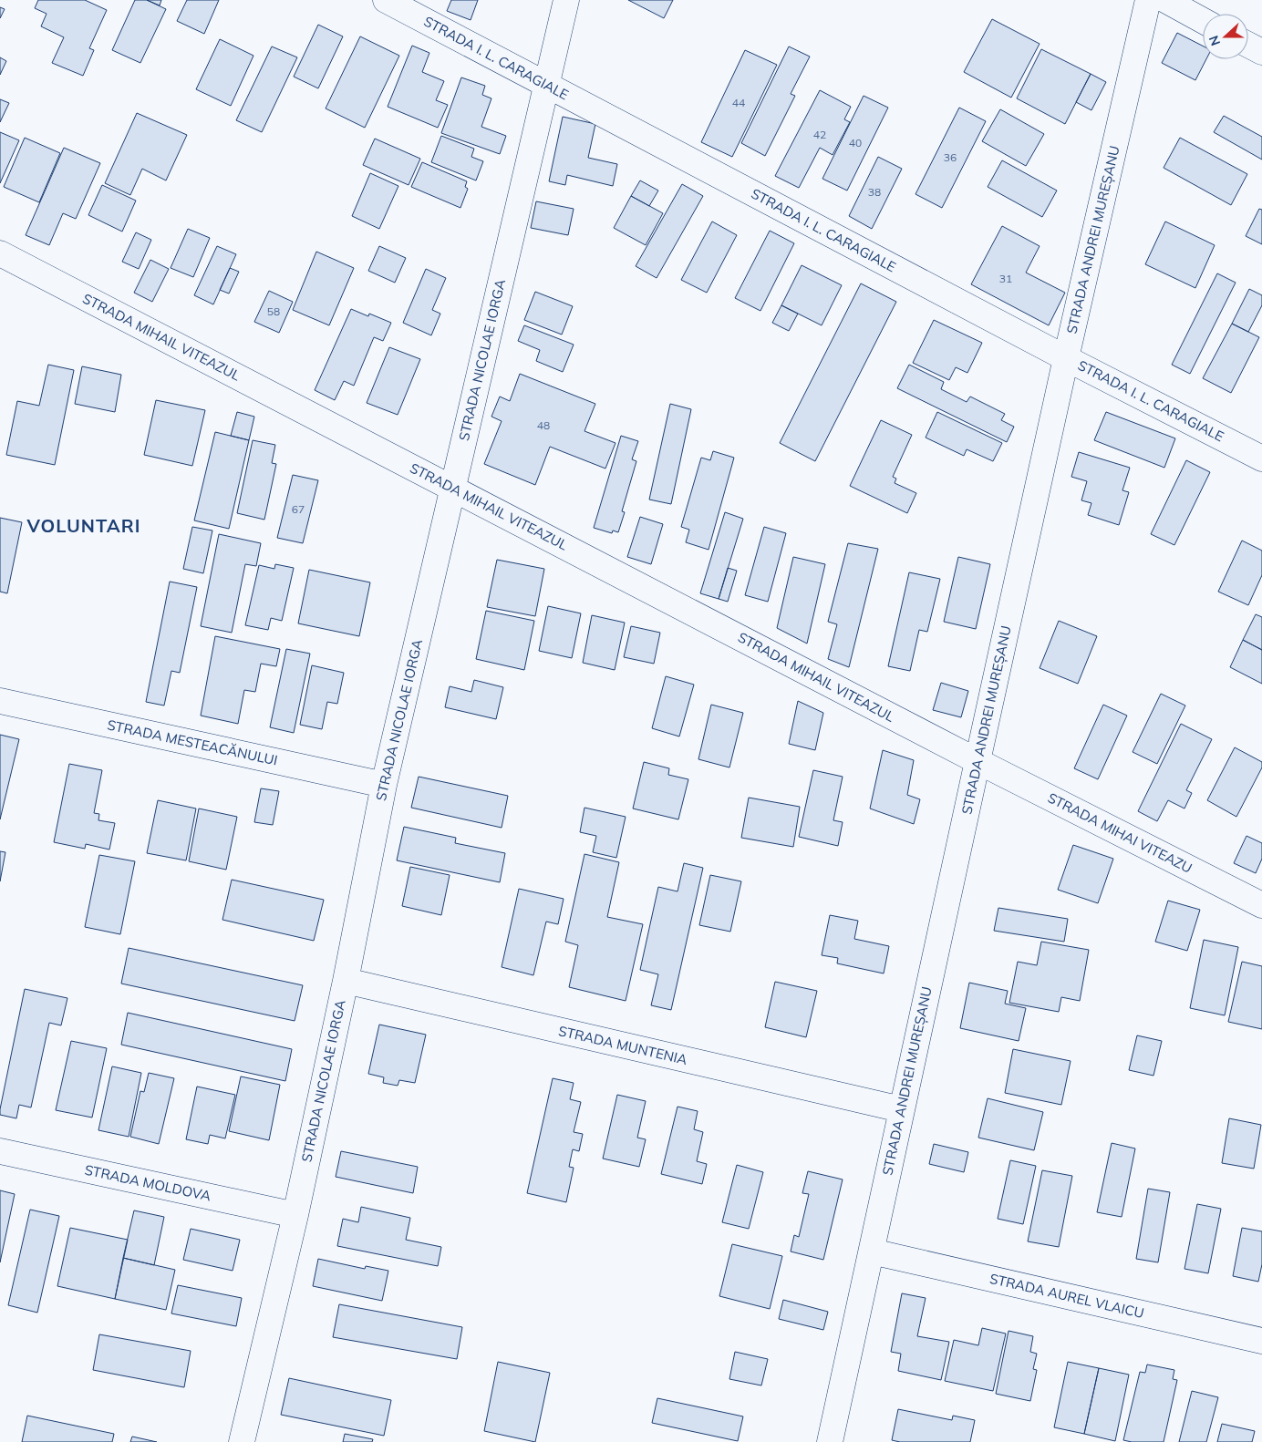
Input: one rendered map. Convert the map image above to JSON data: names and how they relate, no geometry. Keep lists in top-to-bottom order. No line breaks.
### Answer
{"streets":{"street":["STRADA I. L. CARAGIALE","STRADA ANDREI MUREȘANU","STRADA MIHAIL VITEAZUL","STRADA NICOLAE IORGA","STRADA MESTEACĂNULUI","STRADA MIHAI VITEAZU","STRADA MUNTENIA","STRADA MOLDOVA","STRADA AUREL VLAICU"]},"crossings":[["STRADA I. L. CARAGIALE","STRADA ANDREI MUREȘANU"],["STRADA I. L. CARAGIALE","STRADA NICOLAE IORGA"],["STRADA ANDREI MUREȘANU","STRADA MIHAIL VITEAZUL"],["STRADA ANDREI MUREȘANU","STRADA MIHAI VITEAZU"],["STRADA ANDREI MUREȘANU","STRADA MUNTENIA"],["STRADA ANDREI MUREȘANU","STRADA AUREL VLAICU"],["STRADA MIHAIL VITEAZUL","STRADA NICOLAE IORGA"],["STRADA MIHAIL VITEAZUL","STRADA MIHAI VITEAZU"],["STRADA NICOLAE IORGA","STRADA MESTEACĂNULUI"],["STRADA NICOLAE IORGA","STRADA MUNTENIA"],["STRADA NICOLAE IORGA","STRADA MOLDOVA"]],"districts":["VOLUNTARI"],"house_numbers":["44","42","40","36","38","31","58","48","67"],"north":"left"}
